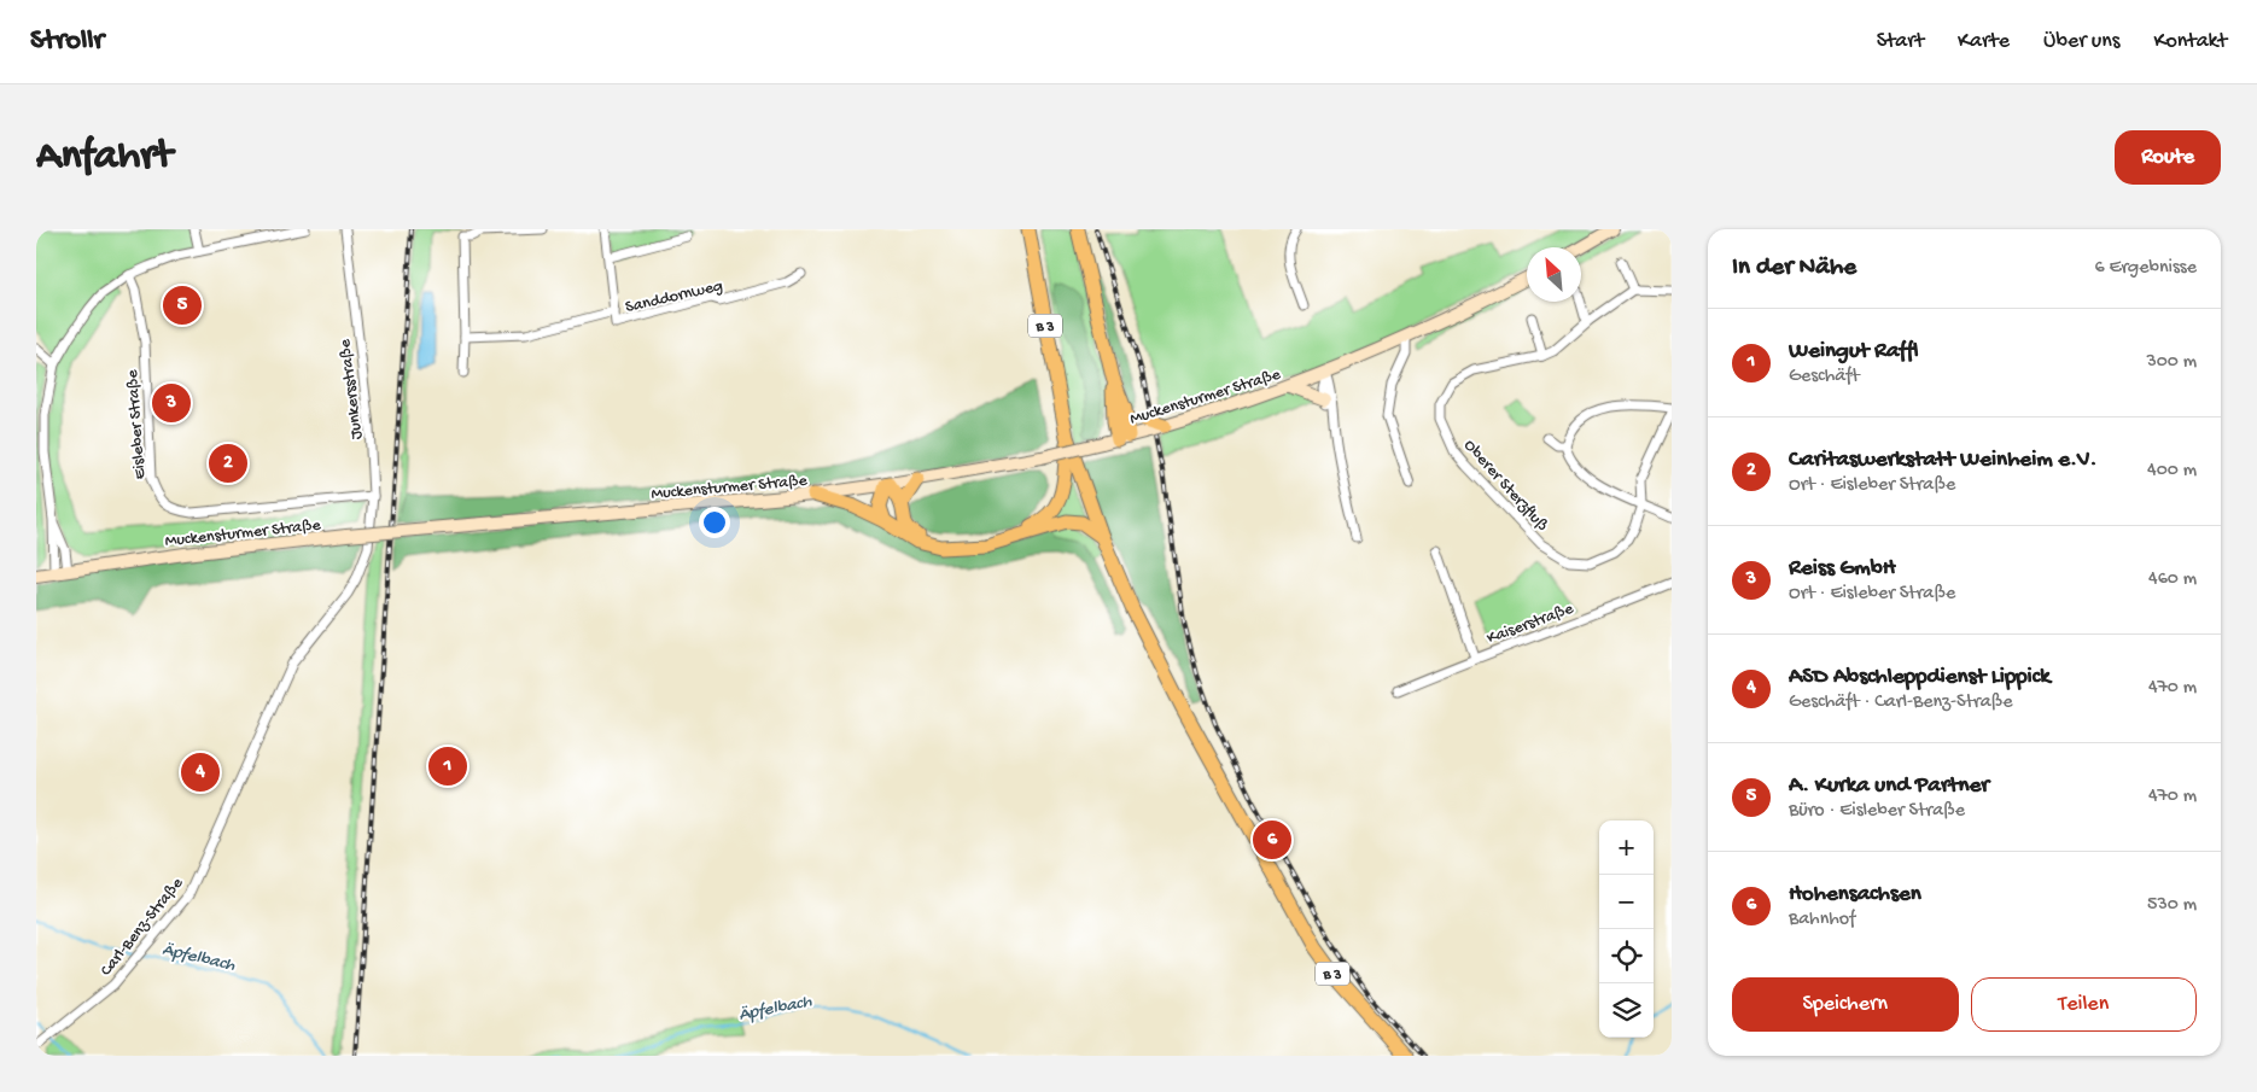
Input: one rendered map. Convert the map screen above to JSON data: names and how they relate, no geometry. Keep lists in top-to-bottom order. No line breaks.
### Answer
{"streets":{"main road":["B 3","Muckensturmer Straße"],"street":["Sanddornweg","Junkersstraße","Eisleber Straße","Oberer Sterzfluß","Kaiserstraße","Carl-Benz-Straße"]},"crossings":[["Junkersstraße","Eisleber Straße"],["Junkersstraße","Carl-Benz-Straße"]],"water":["Äpfelbach"],"north":"top left","page":{"header":"Strollr","nav":["Start","Karte","Über uns","Kontakt"],"buttons":["Route",["Speichern","Teilen"]],"title":"Anfahrt","heading":["In der Nähe","6 Ergebnisse"],"pins":["5","3","2","1","4","6"],"list":[{"mark":"1","name":"Weingut Raffl","note":"Geschäft","value":"300 m"},{"mark":"2","name":"Caritaswerkstatt Weinheim e.V.","note":"Ort · Eisleber Straße","value":"400 m"},{"mark":"3","name":"Reiss GmbH","note":"Ort · Eisleber Straße","value":"460 m"},{"mark":"4","name":"ASD Abschleppdienst Lippick","note":"Geschäft · Carl-Benz-Straße","value":"470 m"},{"mark":"5","name":"A. Kurka und Partner","note":"Büro · Eisleber Straße","value":"470 m"},{"mark":"6","name":"Hohensachsen","note":"Bahnhof","value":"530 m"}],"map_buttons":["+","−"]}}
